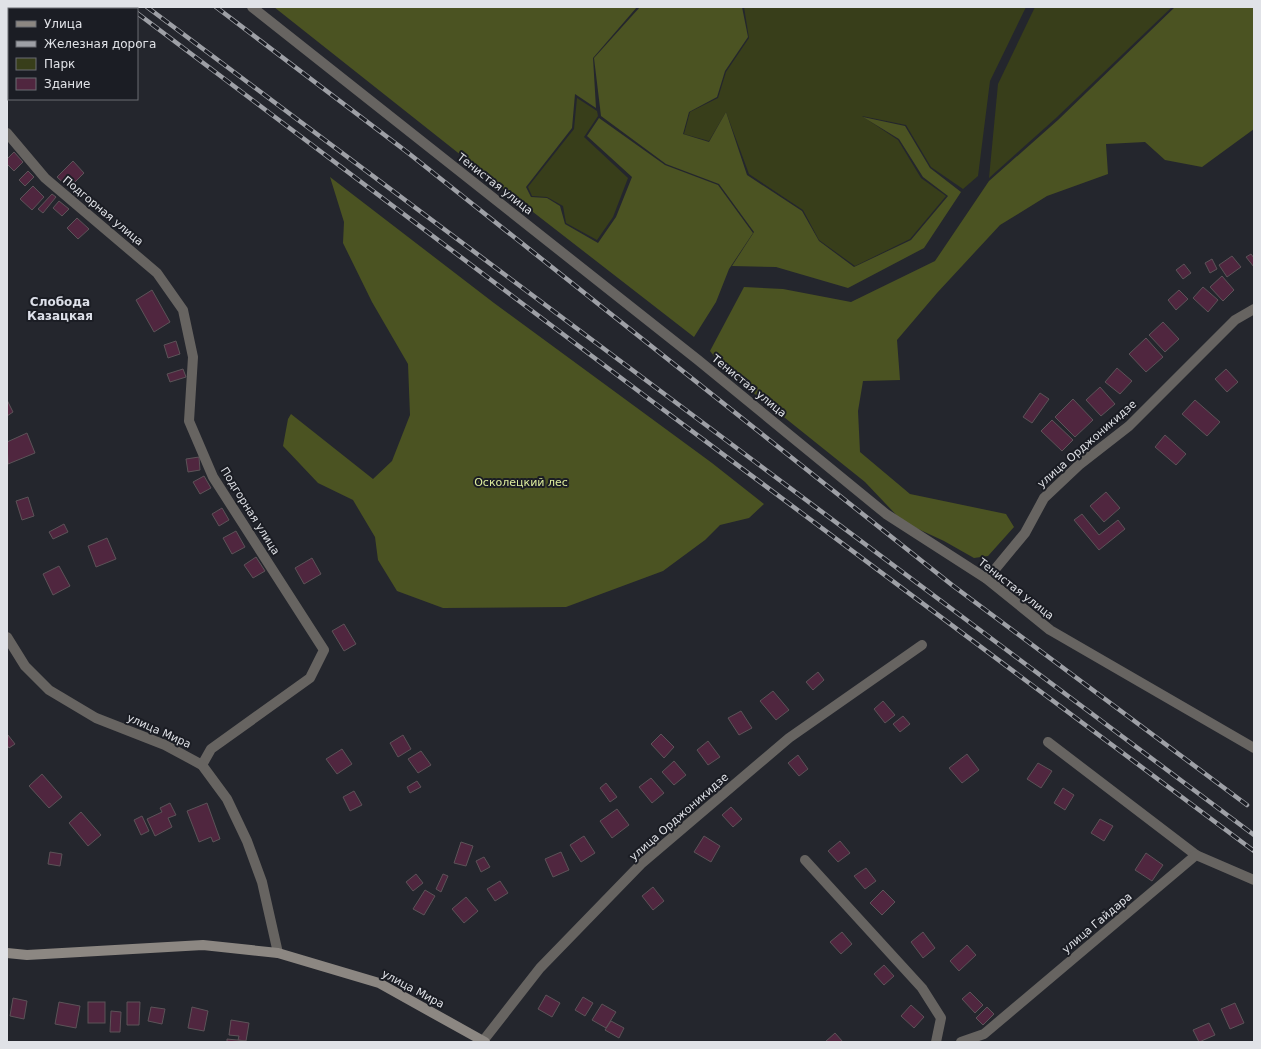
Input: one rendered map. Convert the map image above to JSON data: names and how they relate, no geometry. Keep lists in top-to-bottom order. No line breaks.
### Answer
{"streets":{"main road":["улица Мира"],"street":["Тенистая улица","Подгорная улица","улица Орджоникидзе","улица Гайдара"]},"crossings":[["Тенистая улица","улица Орджоникидзе"],["Подгорная улица","улица Мира"],["улица Орджоникидзе","улица Мира"]],"districts":["Слобода Казацкая"],"parks":["Осколецкий лес"],"legend":["Улица","Железная дорога","Парк","Здание"]}
